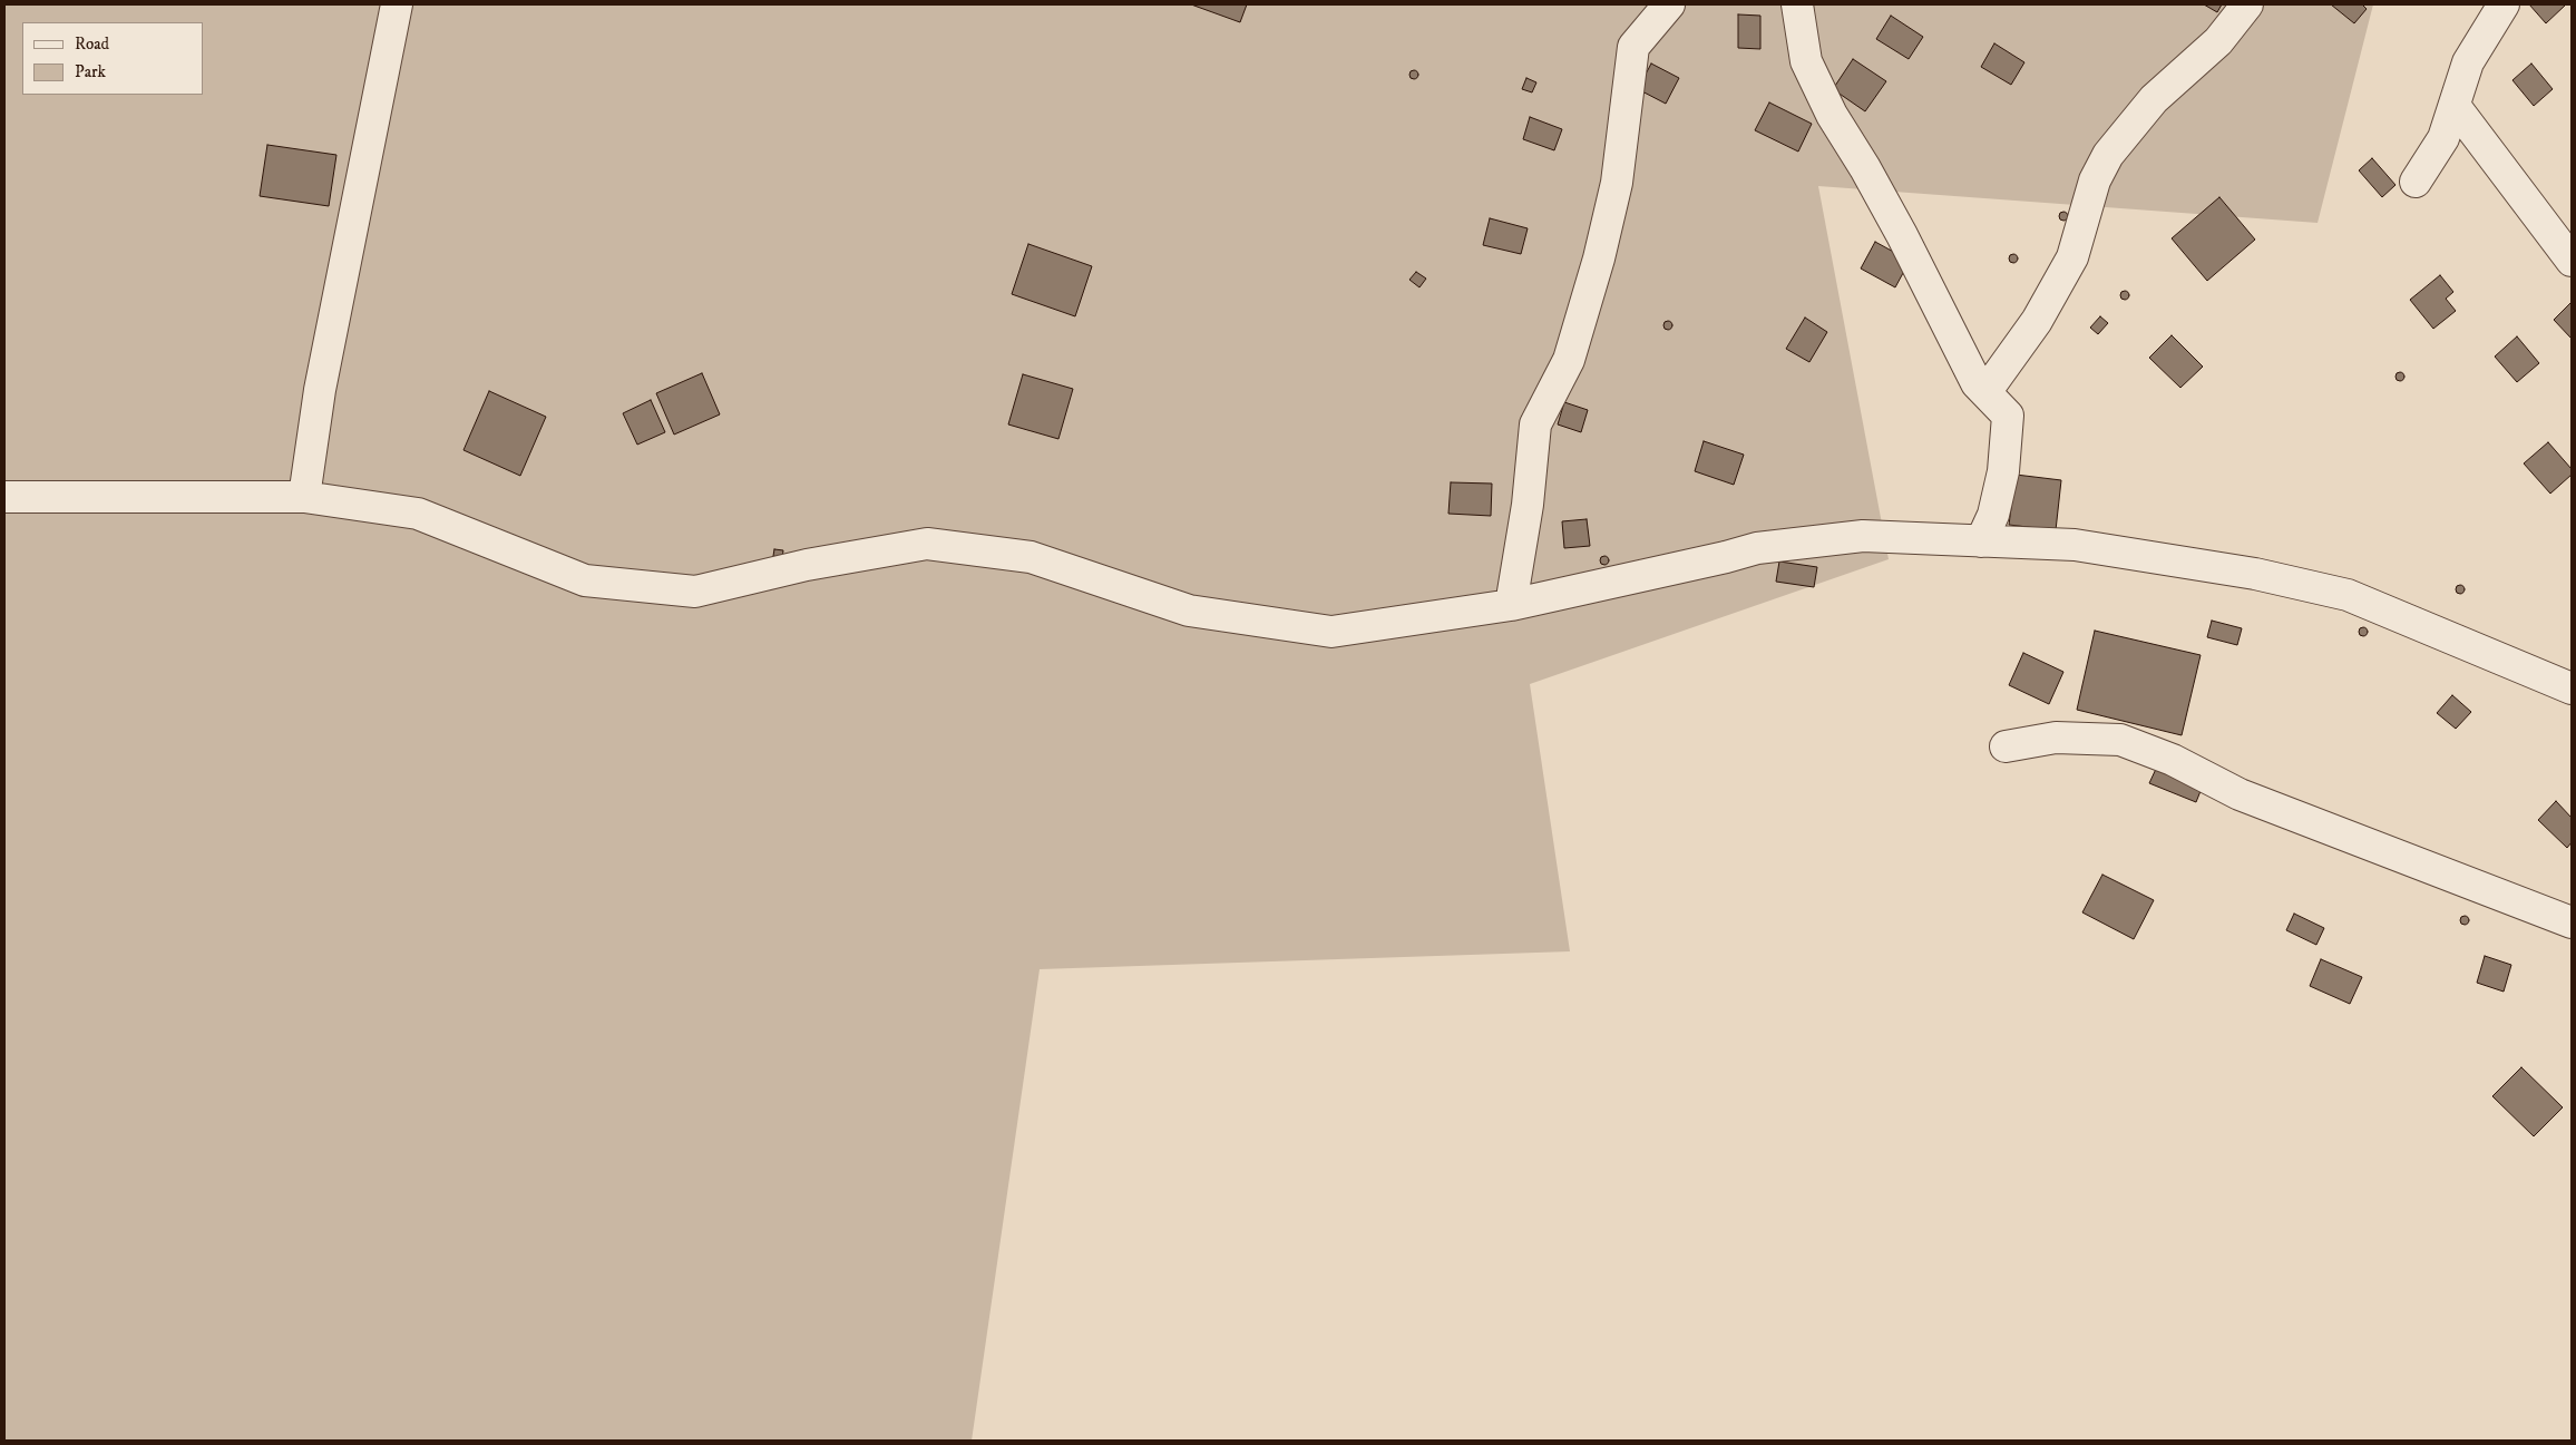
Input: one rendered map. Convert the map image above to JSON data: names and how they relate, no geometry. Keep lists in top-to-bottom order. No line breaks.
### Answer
{"legend":["Road","Park"]}
